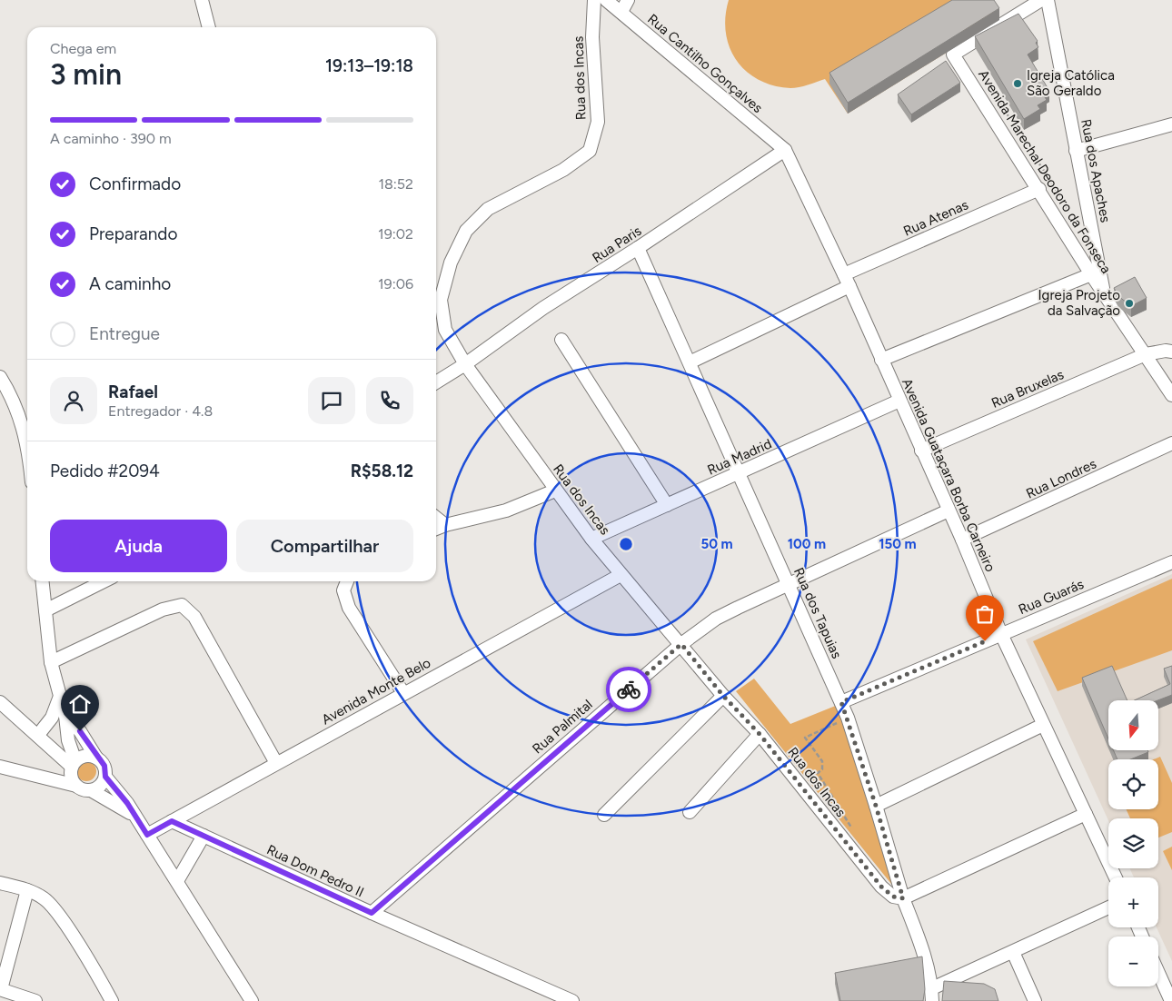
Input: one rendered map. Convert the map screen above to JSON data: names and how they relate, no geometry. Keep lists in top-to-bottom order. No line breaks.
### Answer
{"streets":{"street":["Rua Cantilho Gonçalves","Rua dos Incas","Rua dos Apaches","Avenida Marechal Deodoro da Fonseca","Rua Atenas","Rua Paris","Rua Bruxelas","Rua Madrid","Avenida Guataçara Borba Carneiro","Rua Londres","Rua Guarás","Rua dos Tapuias","Avenida Monte Belo","Rua Palmital","Rua Dom Pedro II"]},"crossings":[["Rua Cantilho Gonçalves","Rua Paris"],["Rua Cantilho Gonçalves","Avenida Guataçara Borba Carneiro"],["Rua dos Incas","Rua Paris"],["Rua dos Incas","Rua Madrid"],["Rua dos Incas","Rua dos Tapuias"],["Rua dos Incas","Avenida Monte Belo"],["Rua dos Incas","Rua Palmital"],["Rua dos Apaches","Avenida Marechal Deodoro da Fonseca"],["Avenida Marechal Deodoro da Fonseca","Rua Atenas"],["Avenida Marechal Deodoro da Fonseca","Rua Bruxelas"],["Rua Atenas","Avenida Guataçara Borba Carneiro"],["Rua Atenas","Rua dos Tapuias"],["Rua Paris","Avenida Guataçara Borba Carneiro"],["Rua Paris","Rua dos Tapuias"],["Rua Bruxelas","Avenida Guataçara Borba Carneiro"],["Rua Madrid","Avenida Guataçara Borba Carneiro"],["Rua Madrid","Rua dos Tapuias"],["Avenida Guataçara Borba Carneiro","Rua Londres"],["Avenida Guataçara Borba Carneiro","Rua Guarás"],["Avenida Guataçara Borba Carneiro","Rua Palmital"],["Rua Guarás","Rua dos Tapuias"],["Rua dos Tapuias","Rua Palmital"],["Avenida Monte Belo","Rua Dom Pedro II"],["Rua Palmital","Rua Dom Pedro II"]],"places":["Igreja Católica São Geraldo","Igreja Projeto da Salvação"],"north":"bottom","page":{"heading":["3 min","Chega em","19:13–19:18"],"panel":["Rafael","Entregador · 4.8","Pedido #2094","R$58.12"],"bar":"A caminho · 390 m","list":[["Confirmado","18:52"],["Preparando","19:02"],["A caminho","19:06"],"Entregue"],"buttons":["Ajuda","Compartilhar"],"map_buttons":["+","−"]},"rings":["50 m","100 m","150 m"]}
